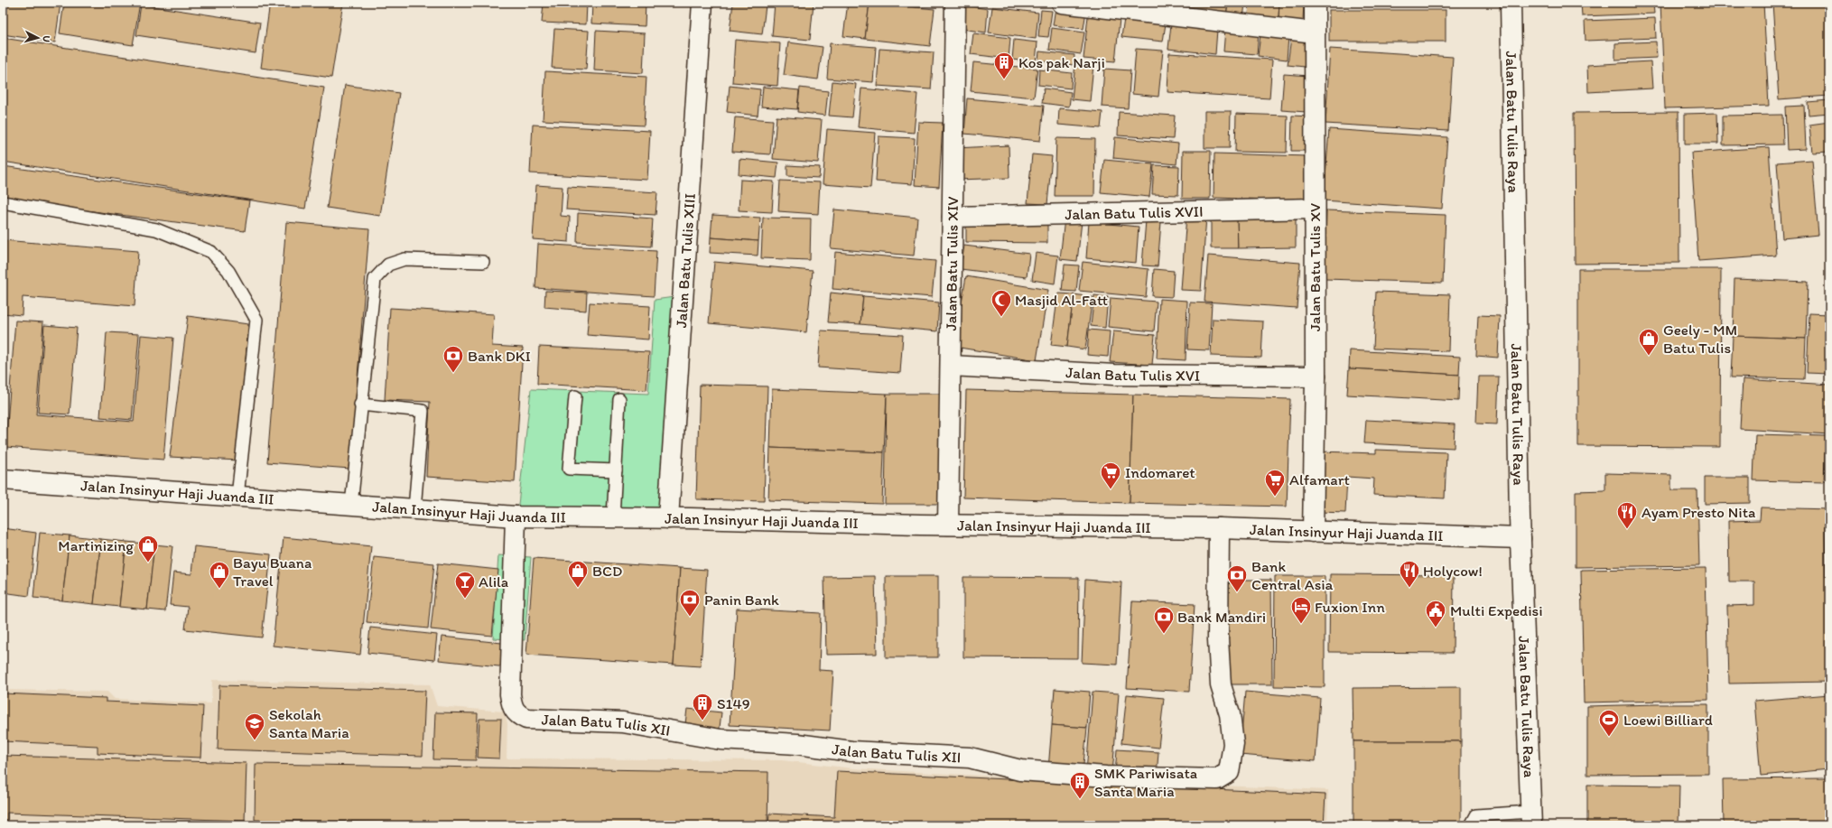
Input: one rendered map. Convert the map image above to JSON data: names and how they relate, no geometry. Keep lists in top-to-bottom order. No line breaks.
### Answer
{"streets":{"street":["Jalan Batu Tulis Raya","Jalan Batu Tulis XVII","Jalan Batu Tulis XIII","Jalan Batu Tulis XIV","Jalan Batu Tulis XV","Jalan Batu Tulis XVI","Jalan Insinyur Haji Juanda III","Jalan Batu Tulis XII"]},"crossings":[["Jalan Batu Tulis Raya","Jalan Insinyur Haji Juanda III"],["Jalan Batu Tulis XVII","Jalan Batu Tulis XIV"],["Jalan Batu Tulis XVII","Jalan Batu Tulis XV"],["Jalan Batu Tulis XIII","Jalan Insinyur Haji Juanda III"],["Jalan Batu Tulis XIV","Jalan Batu Tulis XVI"],["Jalan Batu Tulis XIV","Jalan Insinyur Haji Juanda III"],["Jalan Batu Tulis XV","Jalan Batu Tulis XVI"],["Jalan Batu Tulis XV","Jalan Insinyur Haji Juanda III"],["Jalan Insinyur Haji Juanda III","Jalan Batu Tulis XII"]],"places":{"building":["Kos pak Narji","S149","SMK Pariwisata Santa Maria"],"mosque":["Masjid Al-Fatt"],"shop":["Geely - MM Batu Tulis","Martinizing","BCD","Bayu Buana Travel"],"bank":["Bank DKI","Bank Central Asia","Panin Bank","Bank Mandiri"],"supermarket":["Indomaret","Alfamart"],"restaurant":["Ayam Presto Nita","Holycow!"],"bar":["Alila"],"hotel":["Fuxion Inn"],"public building":["Multi Expedisi"],"sports":["Loewi Billiard"],"school or university":["Sekolah Santa Maria"]},"north":"right"}
